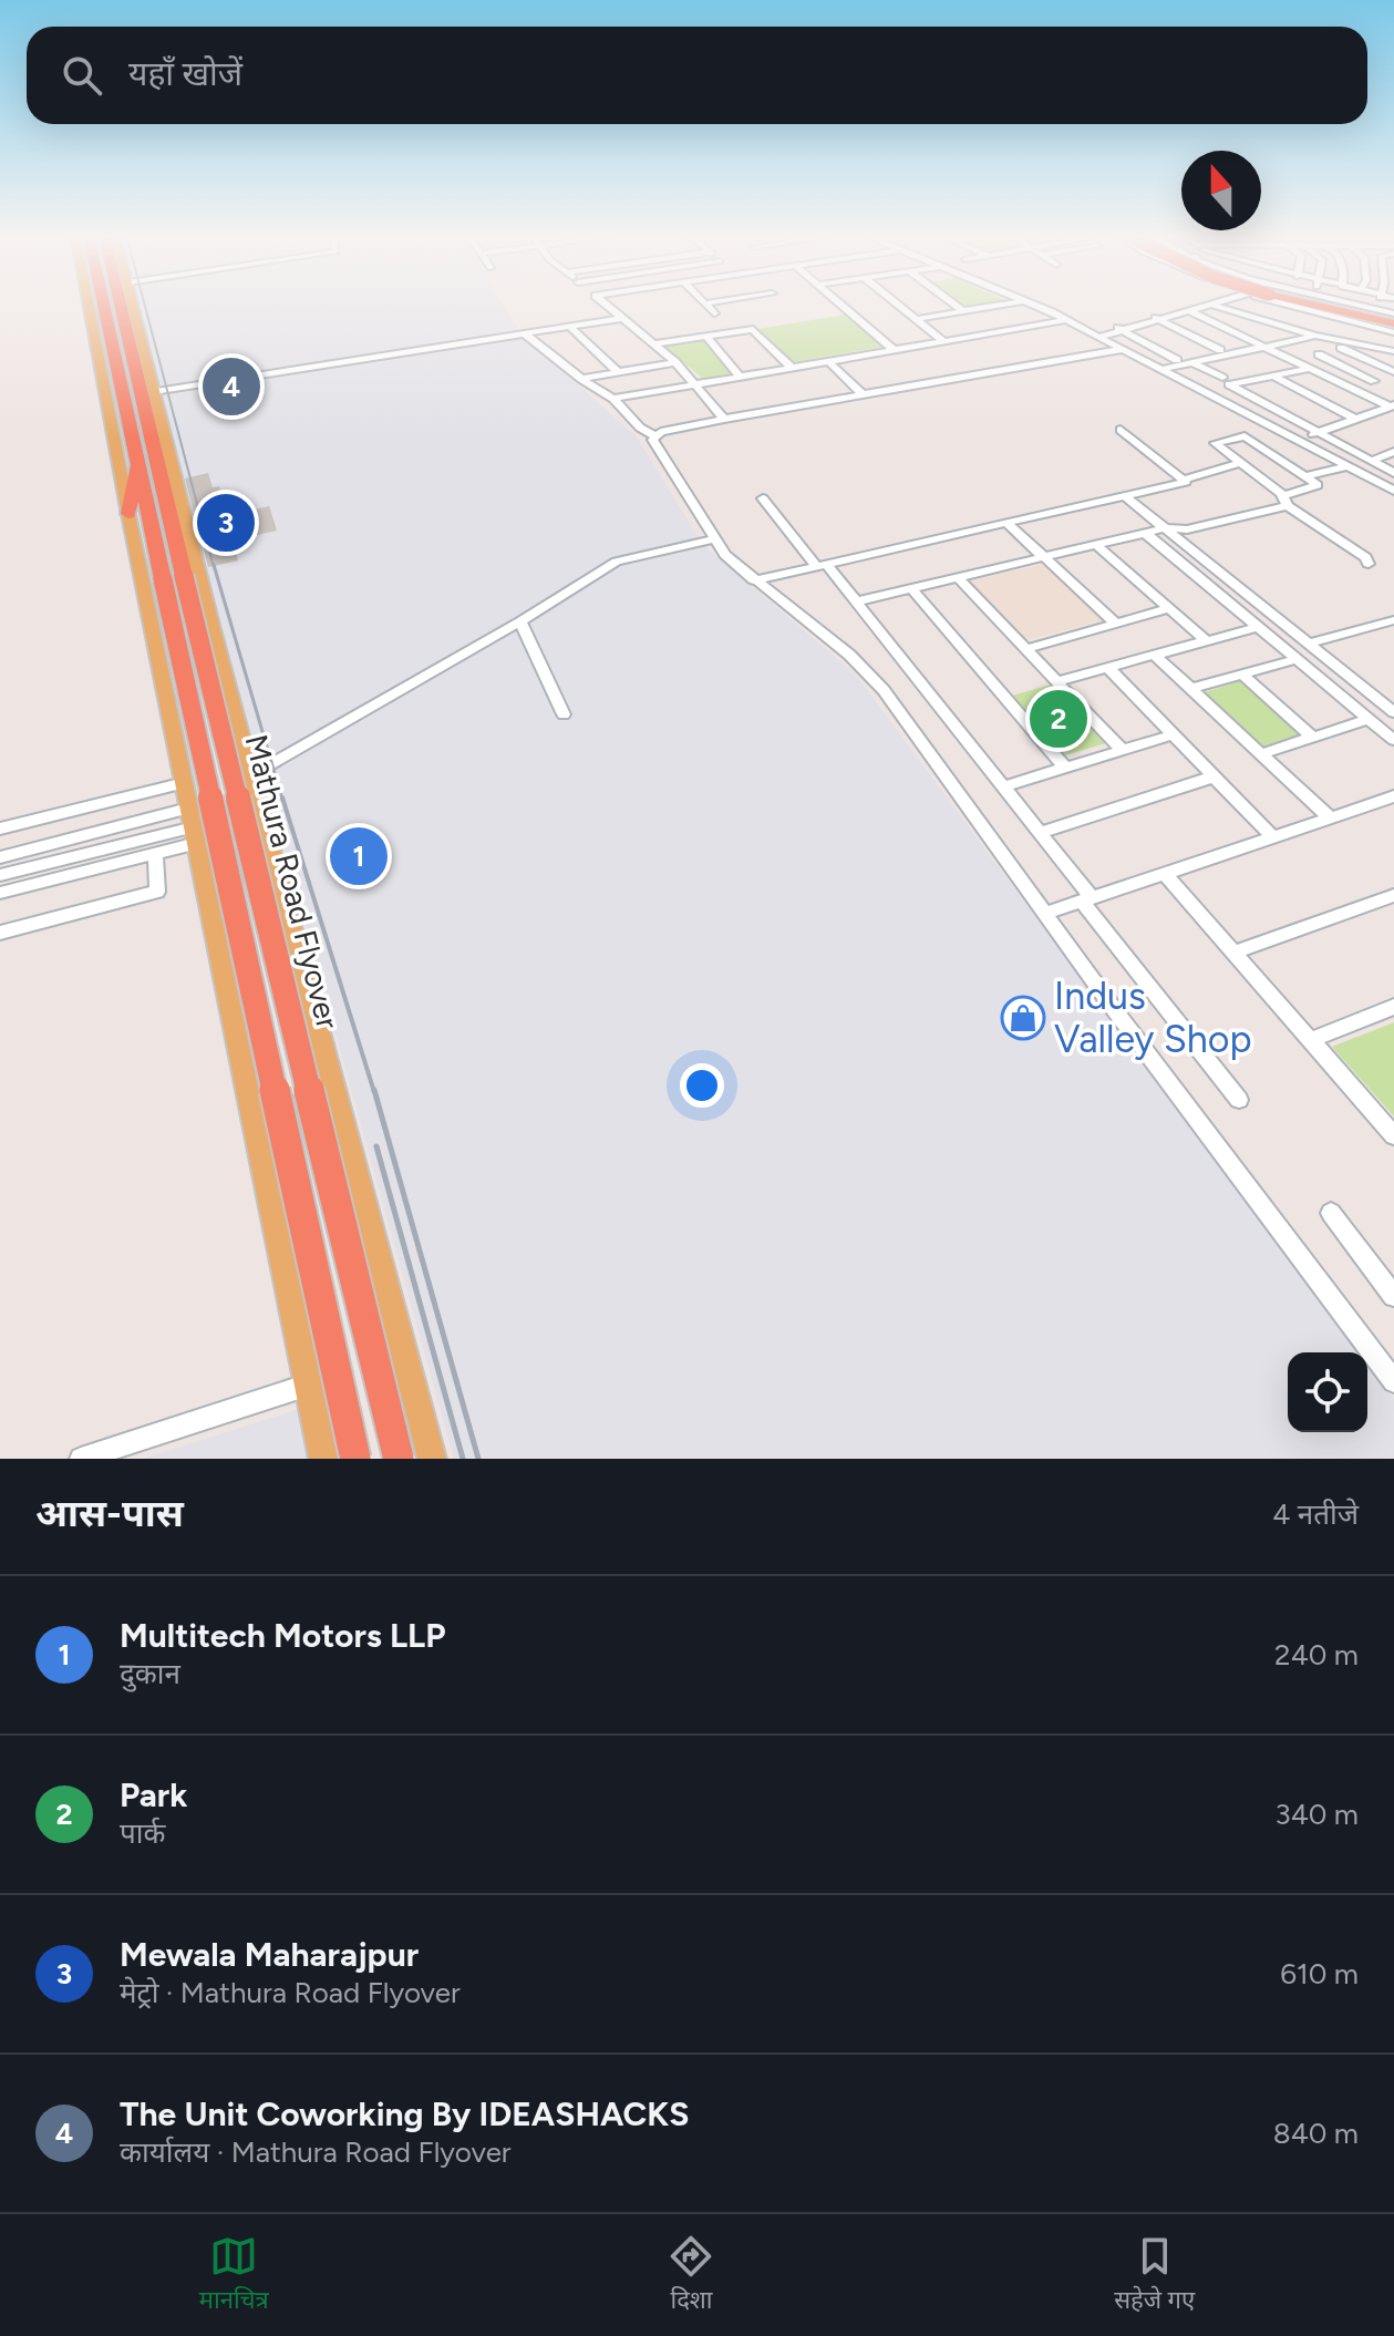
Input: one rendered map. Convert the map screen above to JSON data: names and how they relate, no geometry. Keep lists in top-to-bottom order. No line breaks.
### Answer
{"streets":{"highway":["Mathura Road Flyover"]},"places":{"shop":["Indus Valley Shop"]},"north":"top","page":{"search":"यहाँ खोजें","pins":["4","3","2","1"],"heading":["आस-पास","4 नतीजे"],"list":[{"mark":"1","name":"Multitech Motors LLP","note":"दुकान","value":"240 m"},{"mark":"2","name":"Park","note":"पार्क","value":"340 m"},{"mark":"3","name":"Mewala Maharajpur","note":"मेट्रो · Mathura Road Flyover","value":"610 m"},{"mark":"4","name":"The Unit Coworking By IDEASHACKS","note":"कार्यालय · Mathura Road Flyover","value":"840 m"}],"nav":["मानचित्र","दिशा","सहेजे गए"]}}
